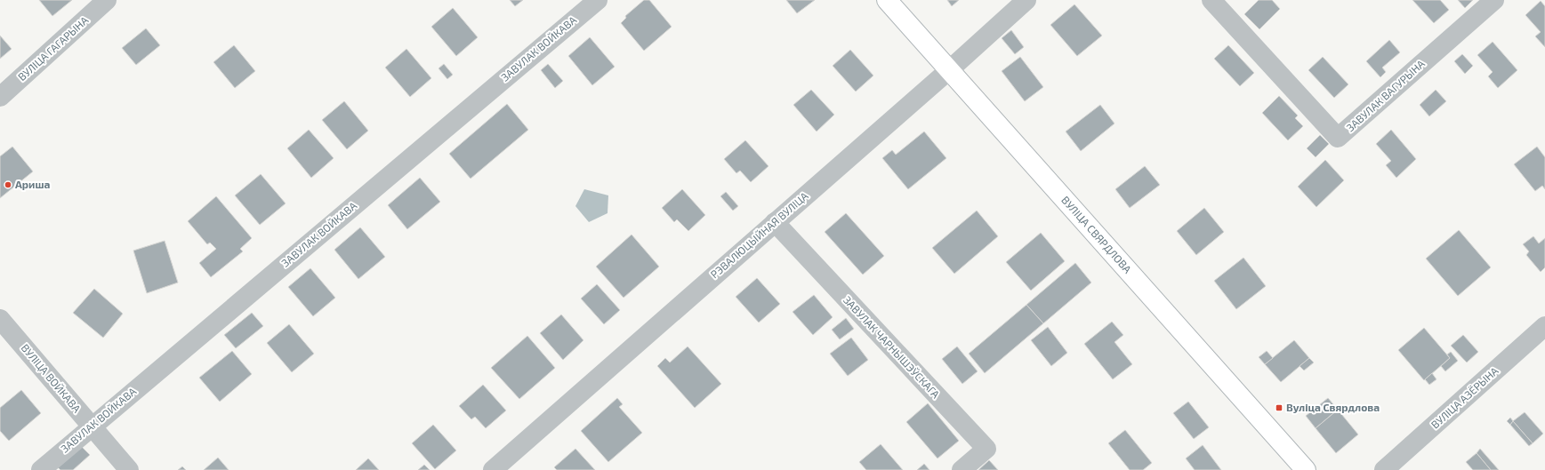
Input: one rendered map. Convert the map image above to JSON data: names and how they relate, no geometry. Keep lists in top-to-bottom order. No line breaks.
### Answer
{"streets":{"main road":["ВУЛІЦА СВЯРДЛОВА"],"street":["ВУЛІЦА ГАГАРЫНА","ЗАВУЛАК ВОЙКАВА","ЗАВУЛАК ВАГУРЫНА","РЭВАЛЮЦЫЙНАЯ ВУЛІЦА","ЗАВУЛАК ЧАРНЫШЭЎСКАГА","ВУЛІЦА ВОЙКАВА","ВУЛІЦА АЗЁРЫНА"]},"crossings":[["ЗАВУЛАК ВОЙКАВА","ВУЛІЦА ВОЙКАВА"],["ВУЛІЦА СВЯРДЛОВА","РЭВАЛЮЦЫЙНАЯ ВУЛІЦА"],["РЭВАЛЮЦЫЙНАЯ ВУЛІЦА","ЗАВУЛАК ЧАРНЫШЭЎСКАГА"]],"places":{"other":["Ариша"],"transit":["Вуліца Свярдлова"]}}
